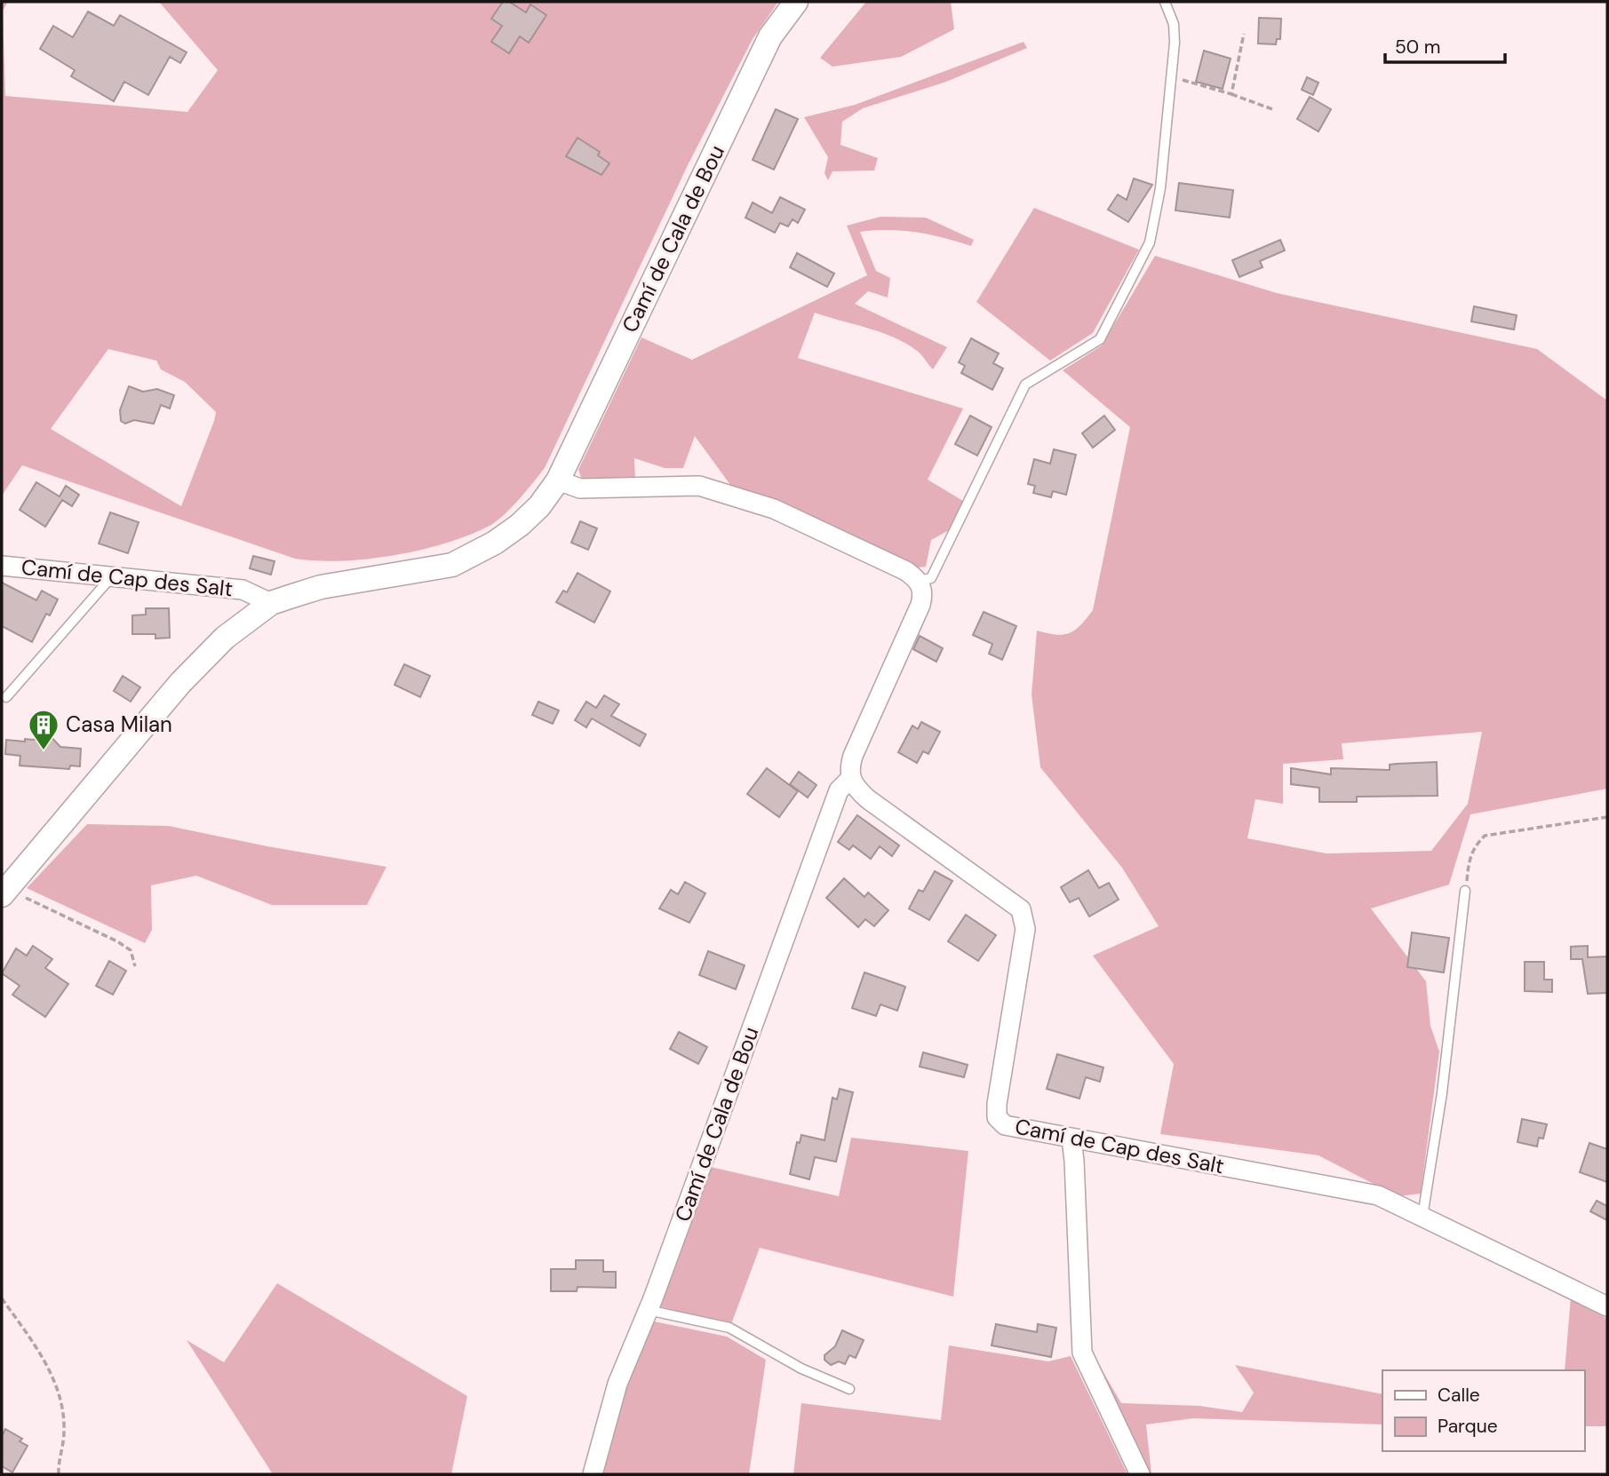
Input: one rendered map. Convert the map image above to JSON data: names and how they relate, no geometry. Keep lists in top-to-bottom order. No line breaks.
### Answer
{"streets":{"street":["Camí de Cala de Bou","Camí de Cap des Salt"]},"crossings":[["Camí de Cala de Bou","Camí de Cap des Salt"]],"places":{"building":["Casa Milan"]},"legend":["Calle","Parque"],"scale_bar":"50 m"}
